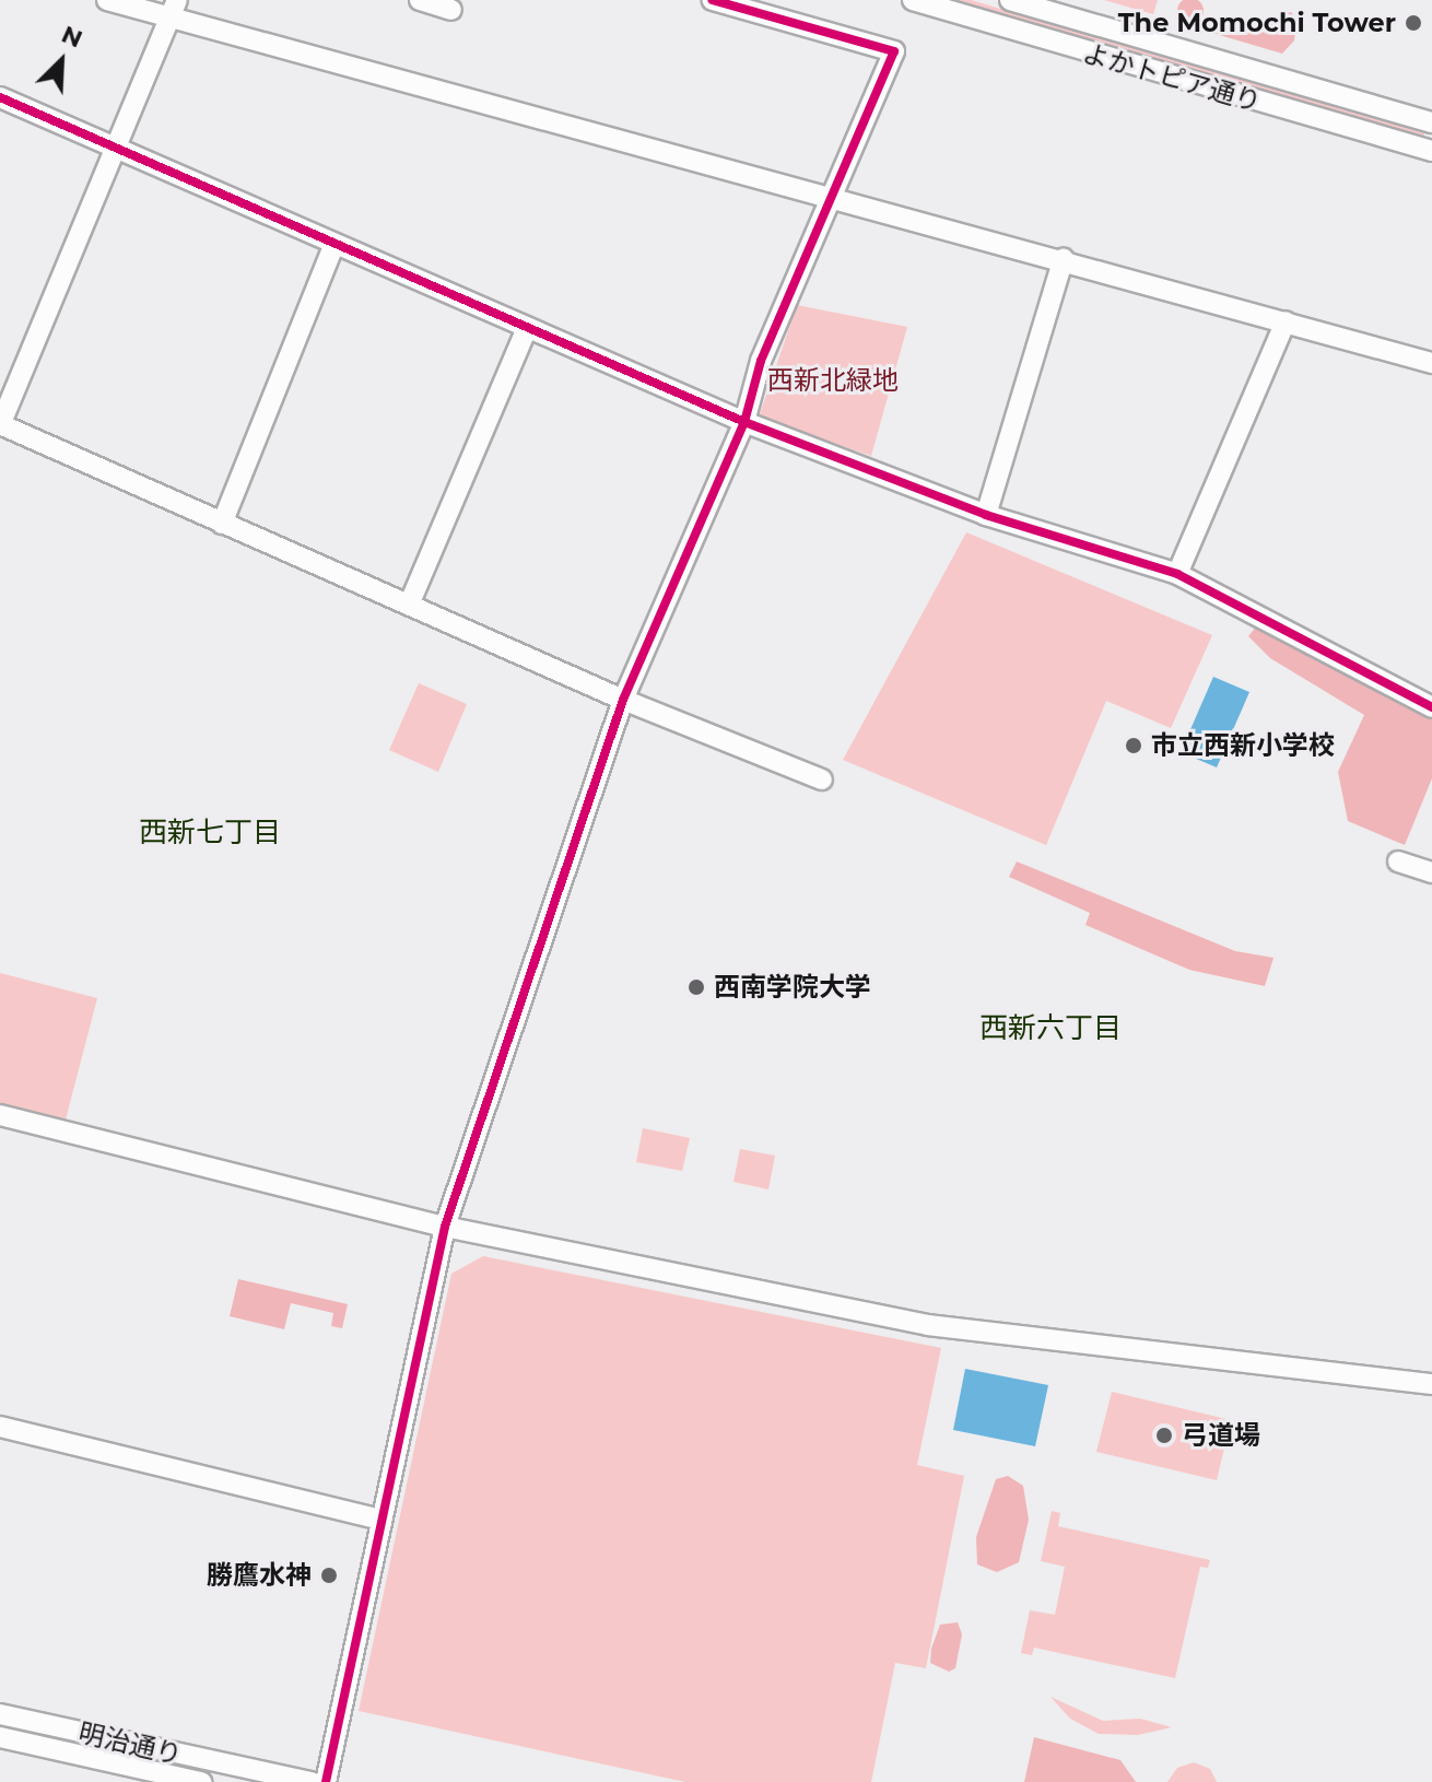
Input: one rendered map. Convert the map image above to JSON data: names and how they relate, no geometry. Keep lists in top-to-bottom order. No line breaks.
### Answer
{"streets":{"street":["よかトピア通り","明治通り"]},"districts":["西新七丁目","西新六丁目"],"parks":["西新北緑地"],"places":["The Momochi Tower","市立西新小学校","西南学院大学","弓道場","勝鷹水神"],"north":"top right"}
